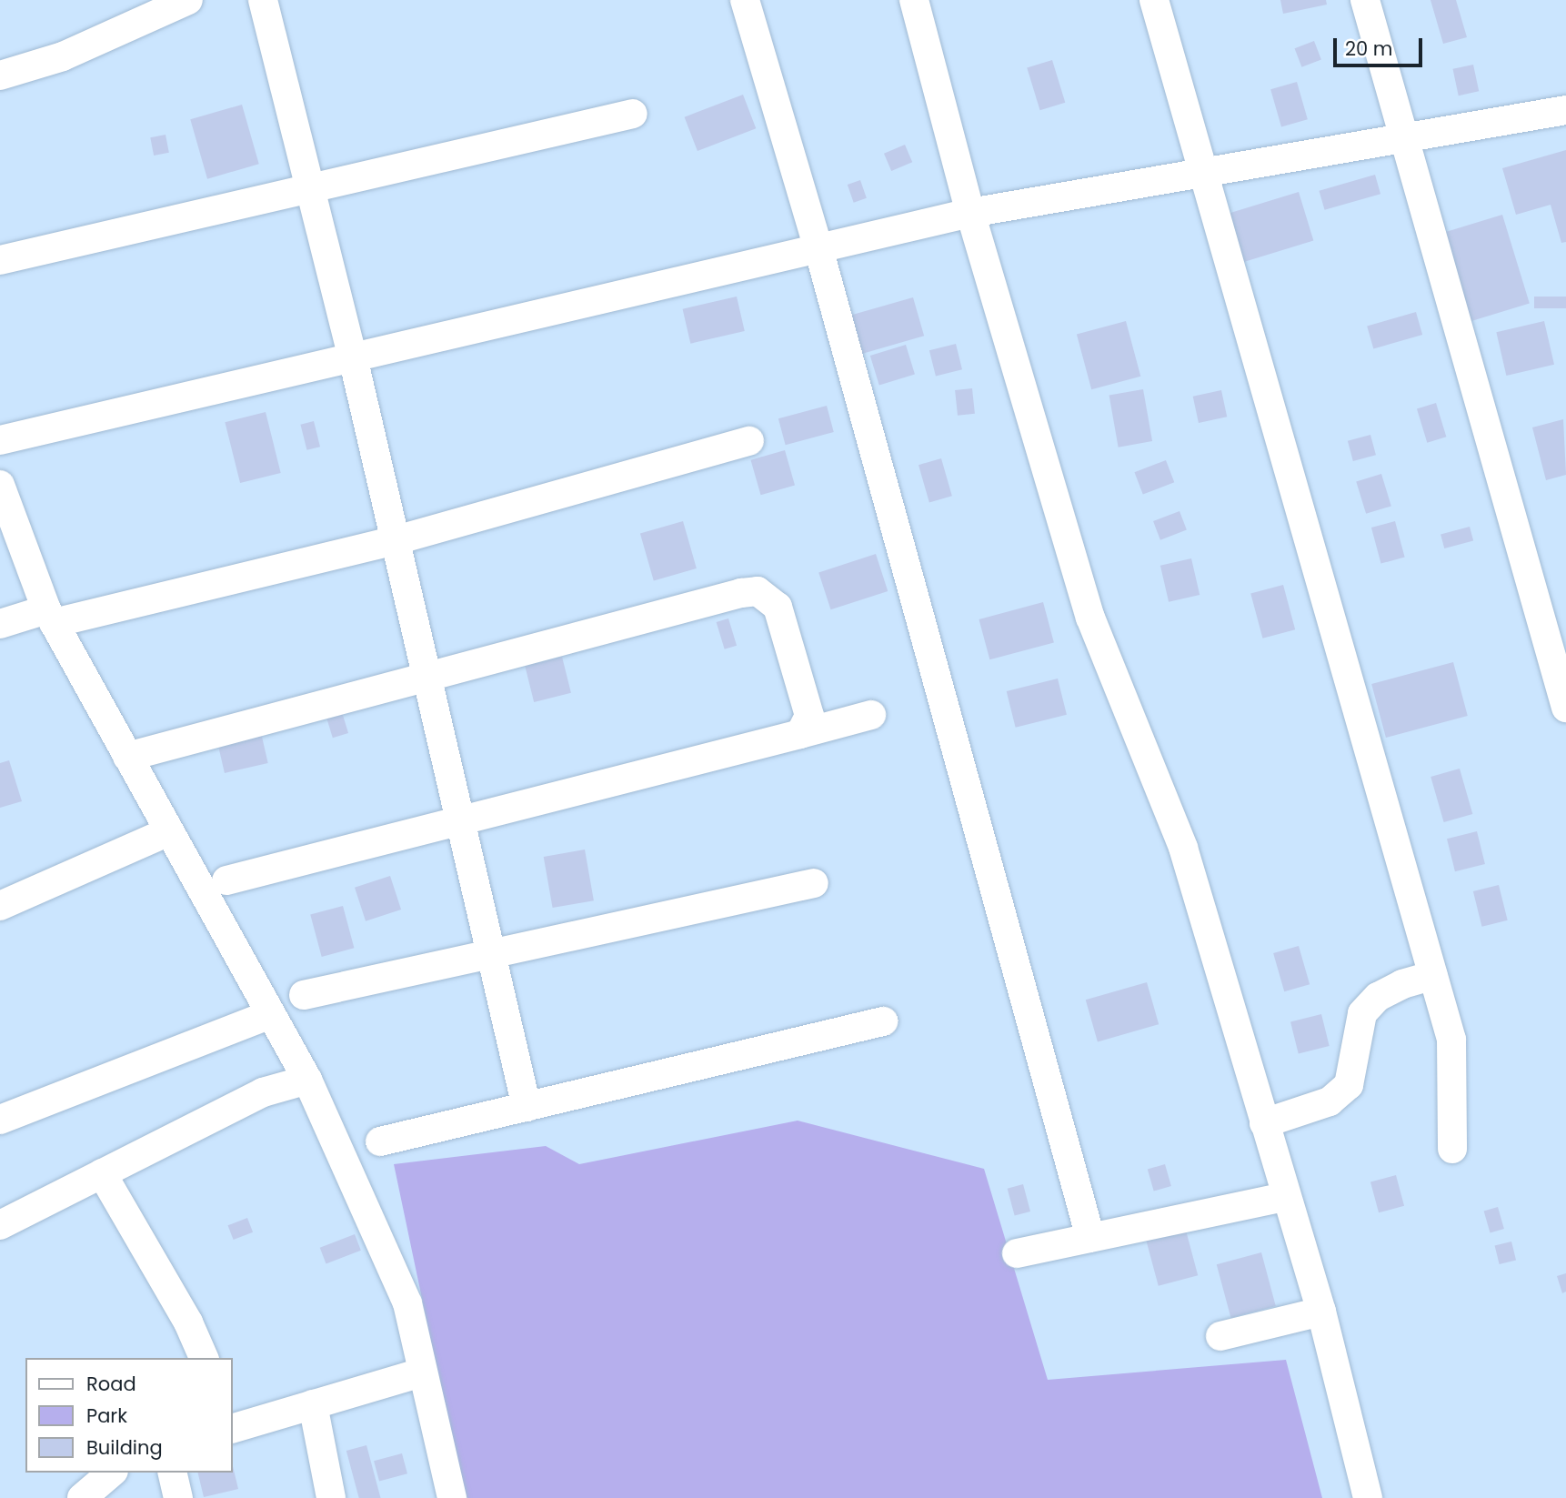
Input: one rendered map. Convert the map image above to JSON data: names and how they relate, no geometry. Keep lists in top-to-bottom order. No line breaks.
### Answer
{"legend":["Road","Park","Building"],"scale_bar":"20 m"}
